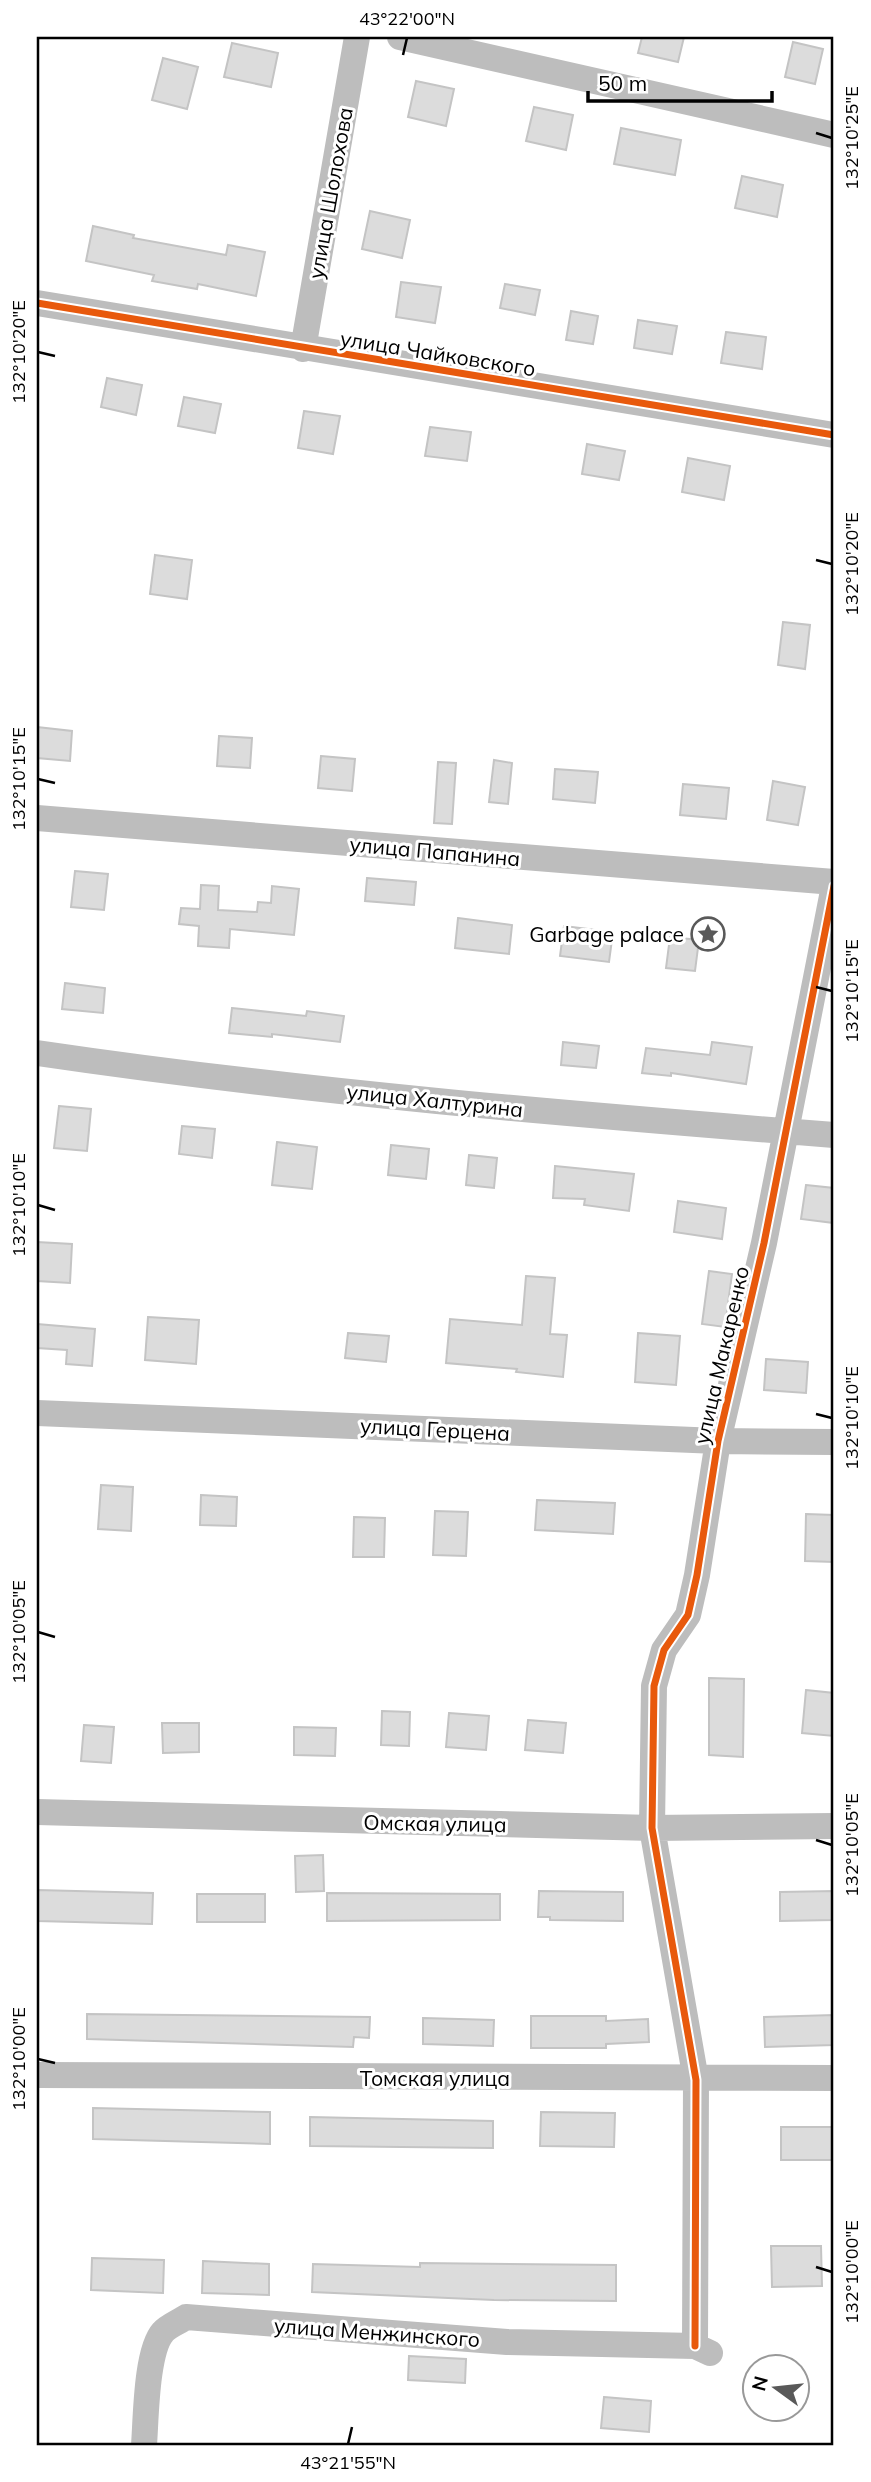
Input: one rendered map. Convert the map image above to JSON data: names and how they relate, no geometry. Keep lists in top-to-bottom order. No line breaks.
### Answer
{"streets":{"street":["улица Шолохова","улица Чайковского","улица Папанина","улица Халтурина","улица Макаренко","улица Герцена","Омская улица","Томская улица","улица Менжинского"]},"crossings":[["улица Шолохова","улица Чайковского"],["улица Папанина","улица Макаренко"],["улица Халтурина","улица Макаренко"],["улица Макаренко","улица Герцена"],["улица Макаренко","Омская улица"],["улица Макаренко","Томская улица"],["улица Макаренко","улица Менжинского"]],"places":{"place":["Garbage palace"]},"scale_bar":"50 m","north":"left","coordinates":["43°22'00\"N","132°10'25\"E","132°10'20\"E","132°10'15\"E","132°10'10\"E","132°10'05\"E","132°10'00\"E","43°21'55\"N"]}
